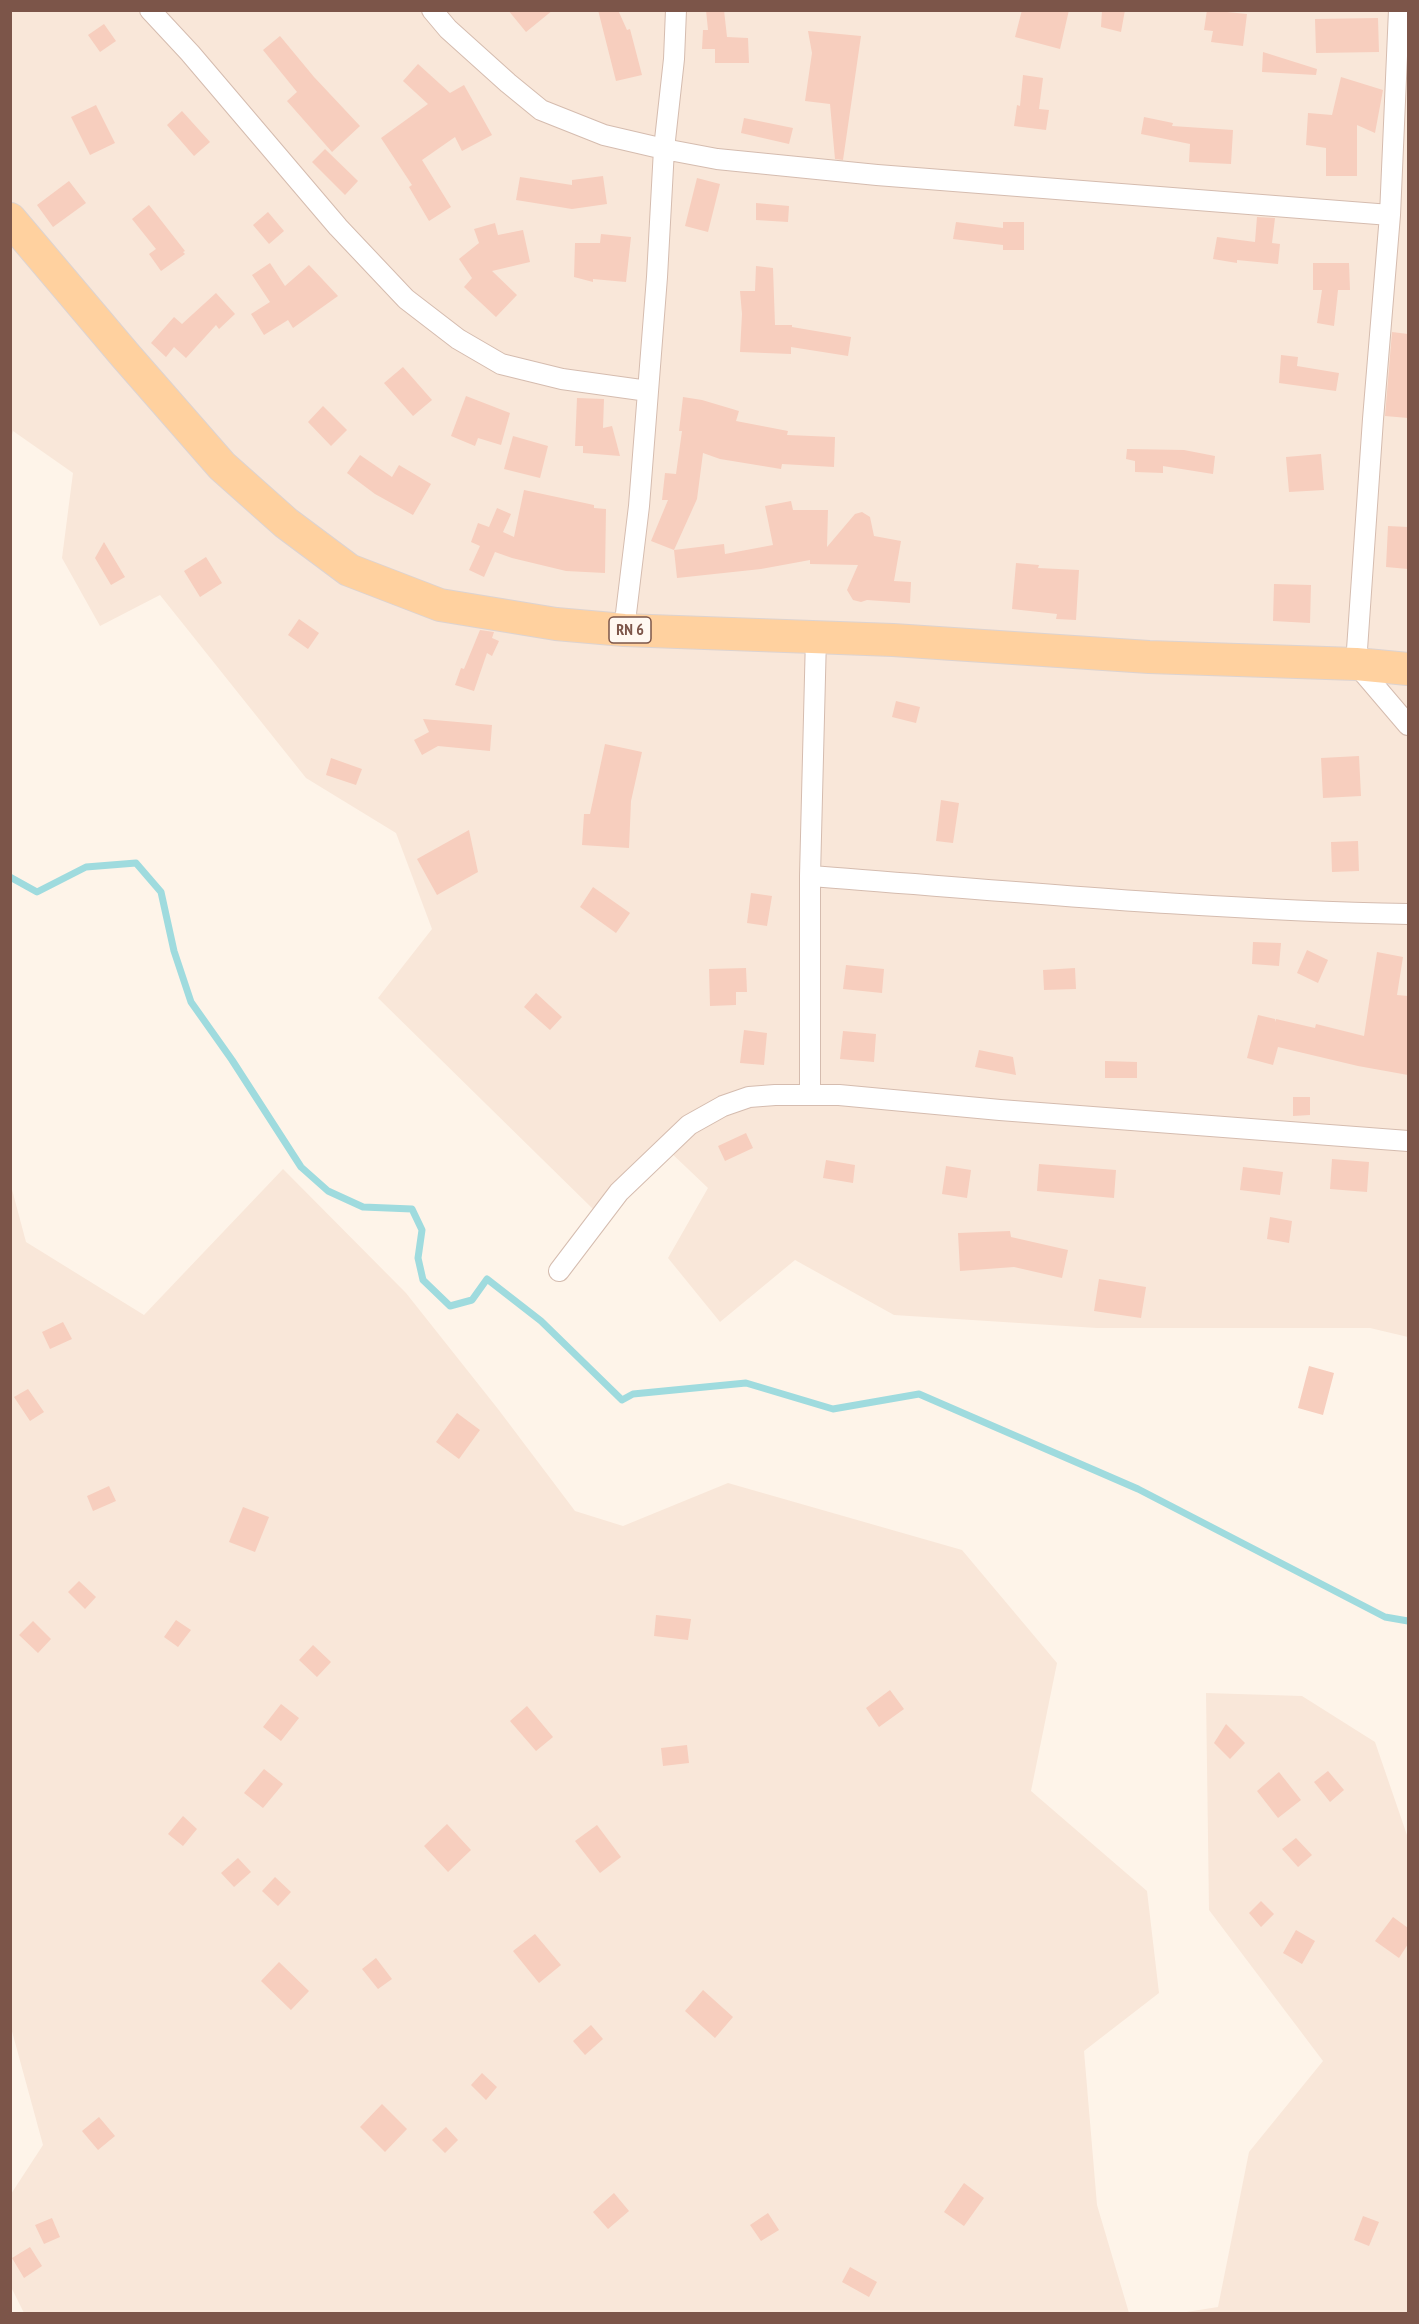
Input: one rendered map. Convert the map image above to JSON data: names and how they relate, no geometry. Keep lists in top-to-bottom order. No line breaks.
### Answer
{"streets":{"main road":["RN 6"]}}
